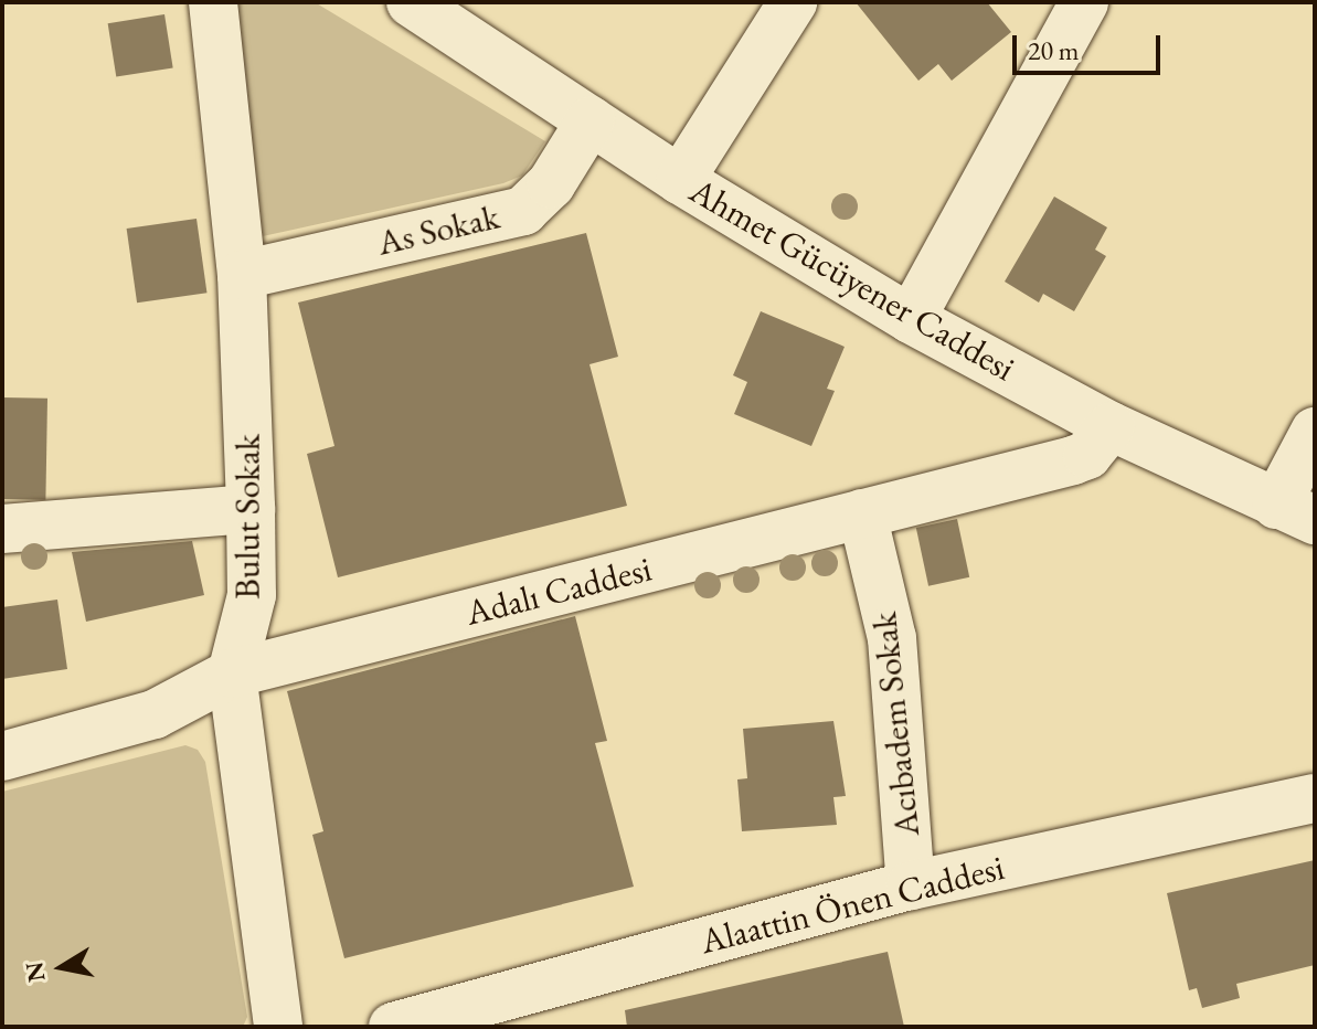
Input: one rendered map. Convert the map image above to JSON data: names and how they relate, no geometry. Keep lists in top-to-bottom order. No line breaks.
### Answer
{"streets":{"street":["As Sokak","Ahmet Gücüyener Caddesi","Bulut Sokak","Adalı Caddesi","Acıbadem Sokak","Alaattin Önen Caddesi"]},"crossings":[["As Sokak","Ahmet Gücüyener Caddesi"],["As Sokak","Bulut Sokak"],["Ahmet Gücüyener Caddesi","Adalı Caddesi"],["Bulut Sokak","Adalı Caddesi"],["Adalı Caddesi","Acıbadem Sokak"],["Acıbadem Sokak","Alaattin Önen Caddesi"]],"scale_bar":"20 m","north":"left"}
